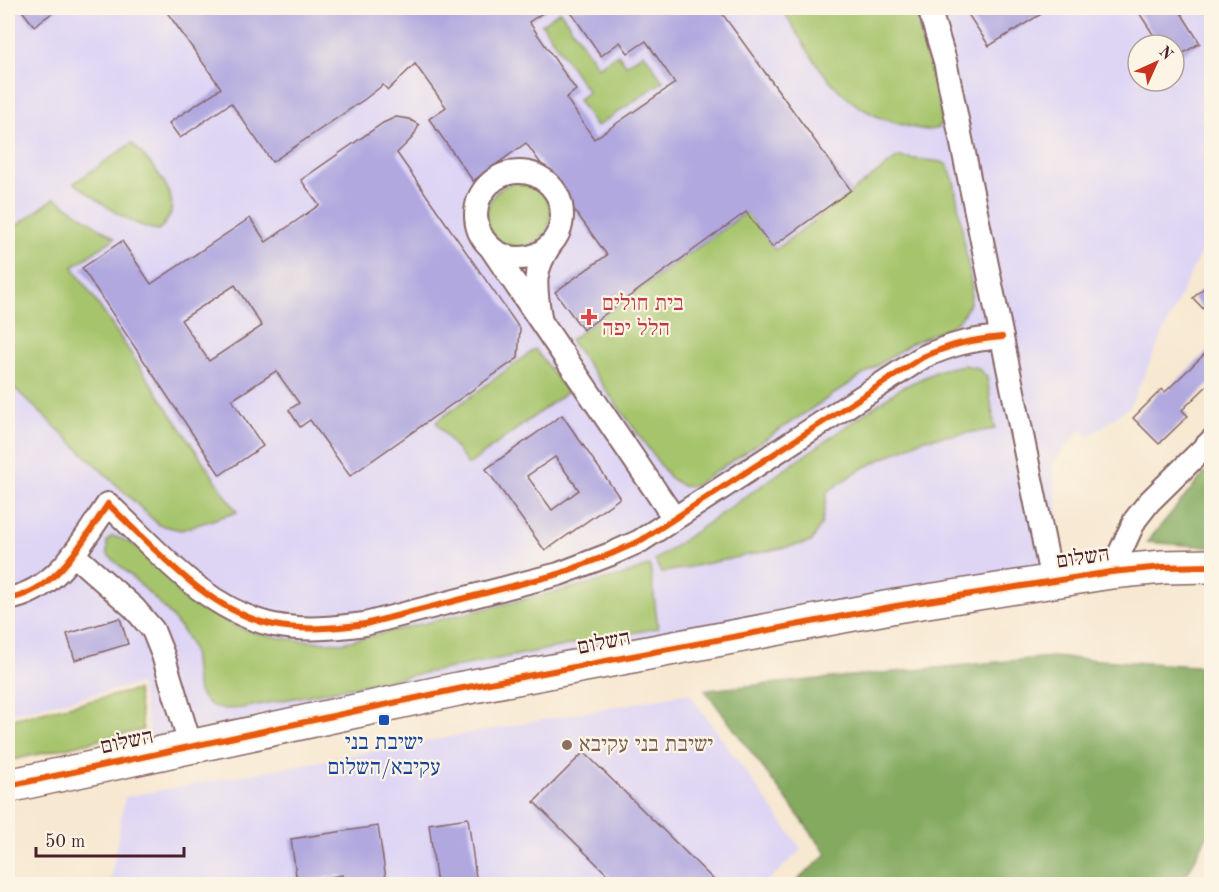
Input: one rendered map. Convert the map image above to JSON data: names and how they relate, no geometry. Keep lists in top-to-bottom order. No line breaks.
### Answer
{"streets":{"street":["השלום"]},"places":{"health":["בית חולים הלל יפה"],"transit":["ישיבת בני עקיבא/השלום"],"other":["ישיבת בני עקיבא"]},"scale_bar":"50 m","north":"top right"}
